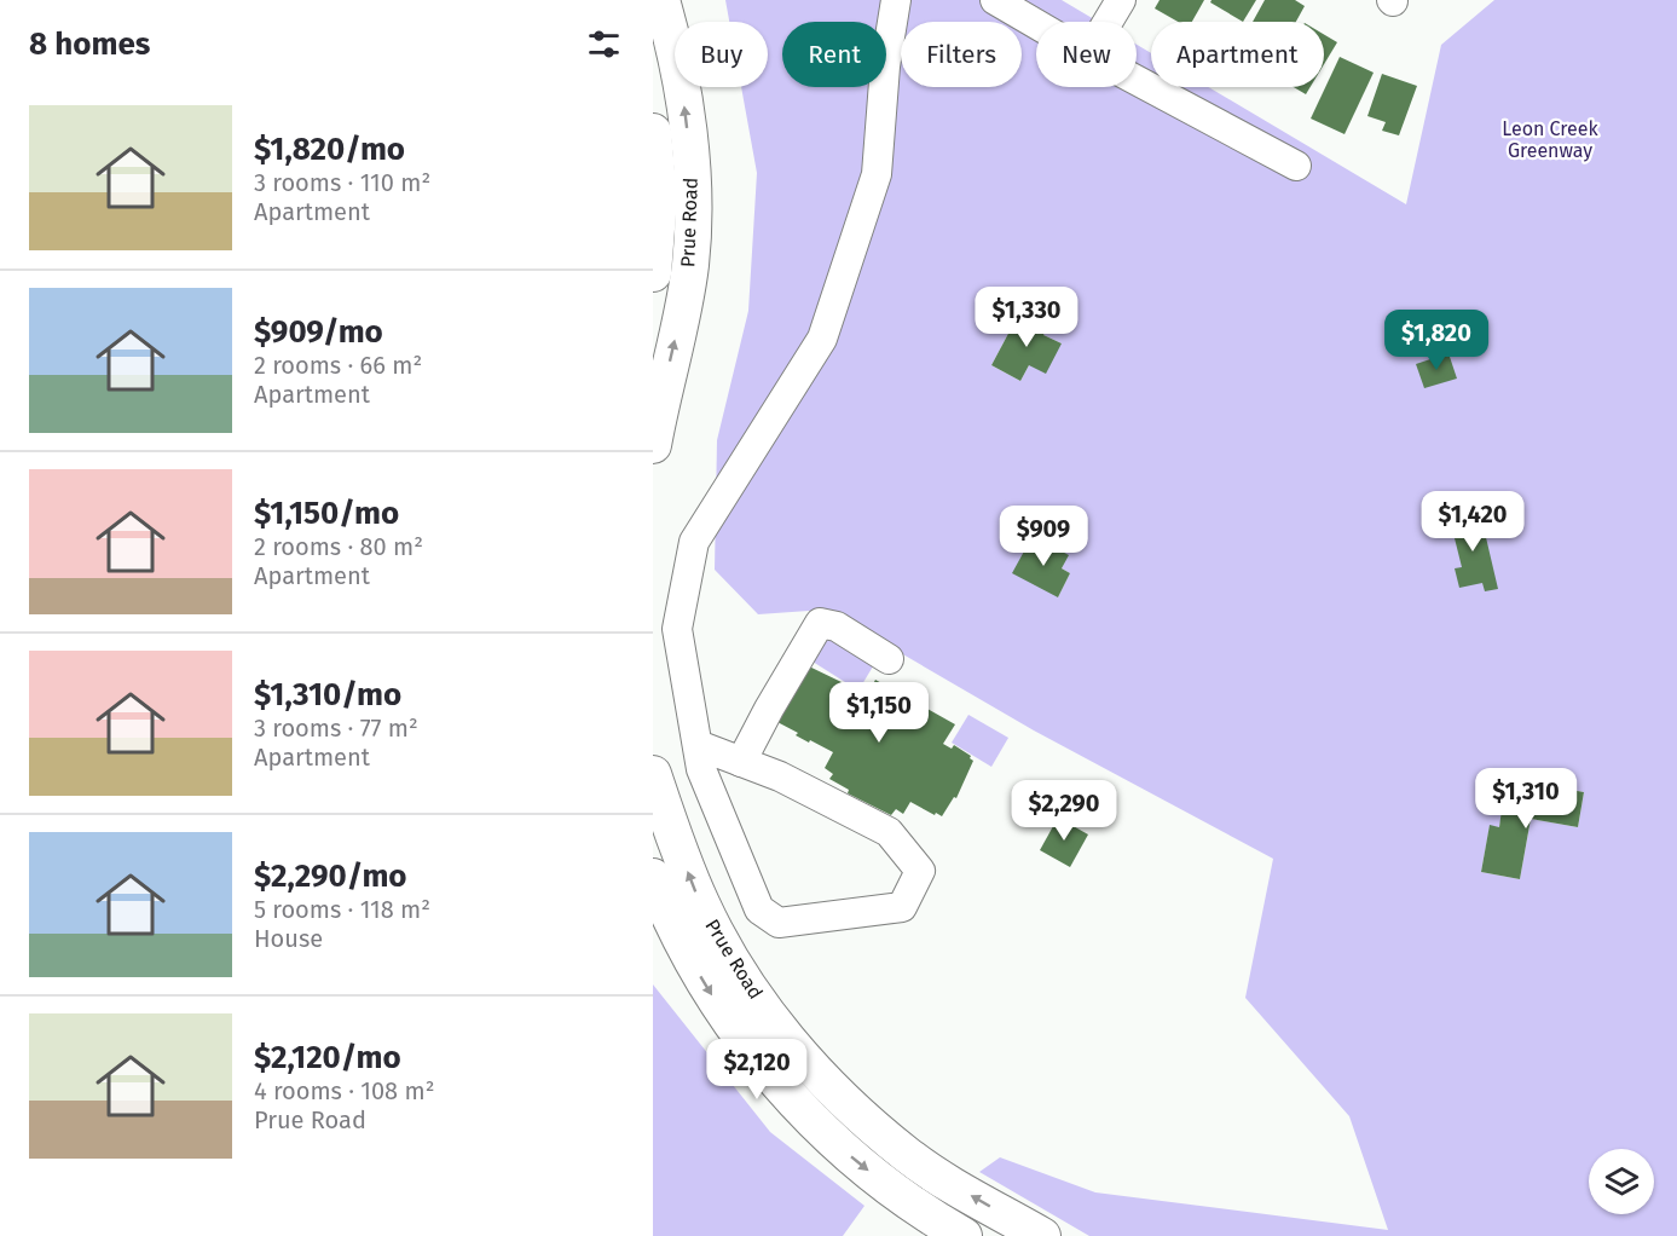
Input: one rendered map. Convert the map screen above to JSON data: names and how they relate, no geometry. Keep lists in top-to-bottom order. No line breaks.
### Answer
{"streets":{"main road":["Prue Road"]},"parks":["Leon Creek Greenway"],"page":{"heading":"8 homes","chip":["Buy","Rent","Filters","New","Apartment"],"list":[{"name":"$1,820/mo","note":"3 rooms · 110 m² · Apartment"},{"name":"$909/mo","note":"2 rooms · 66 m² · Apartment"},{"name":"$1,150/mo","note":"2 rooms · 80 m² · Apartment"},{"name":"$1,310/mo","note":"3 rooms · 77 m² · Apartment"},{"name":"$2,290/mo","note":"5 rooms · 118 m² · House"},{"name":"$2,120/mo","note":"4 rooms · 108 m² · Prue Road"}],"price":["$1,330","$1,820","$1,420","$909","$1,150","$1,310","$2,290","$2,120"]}}
